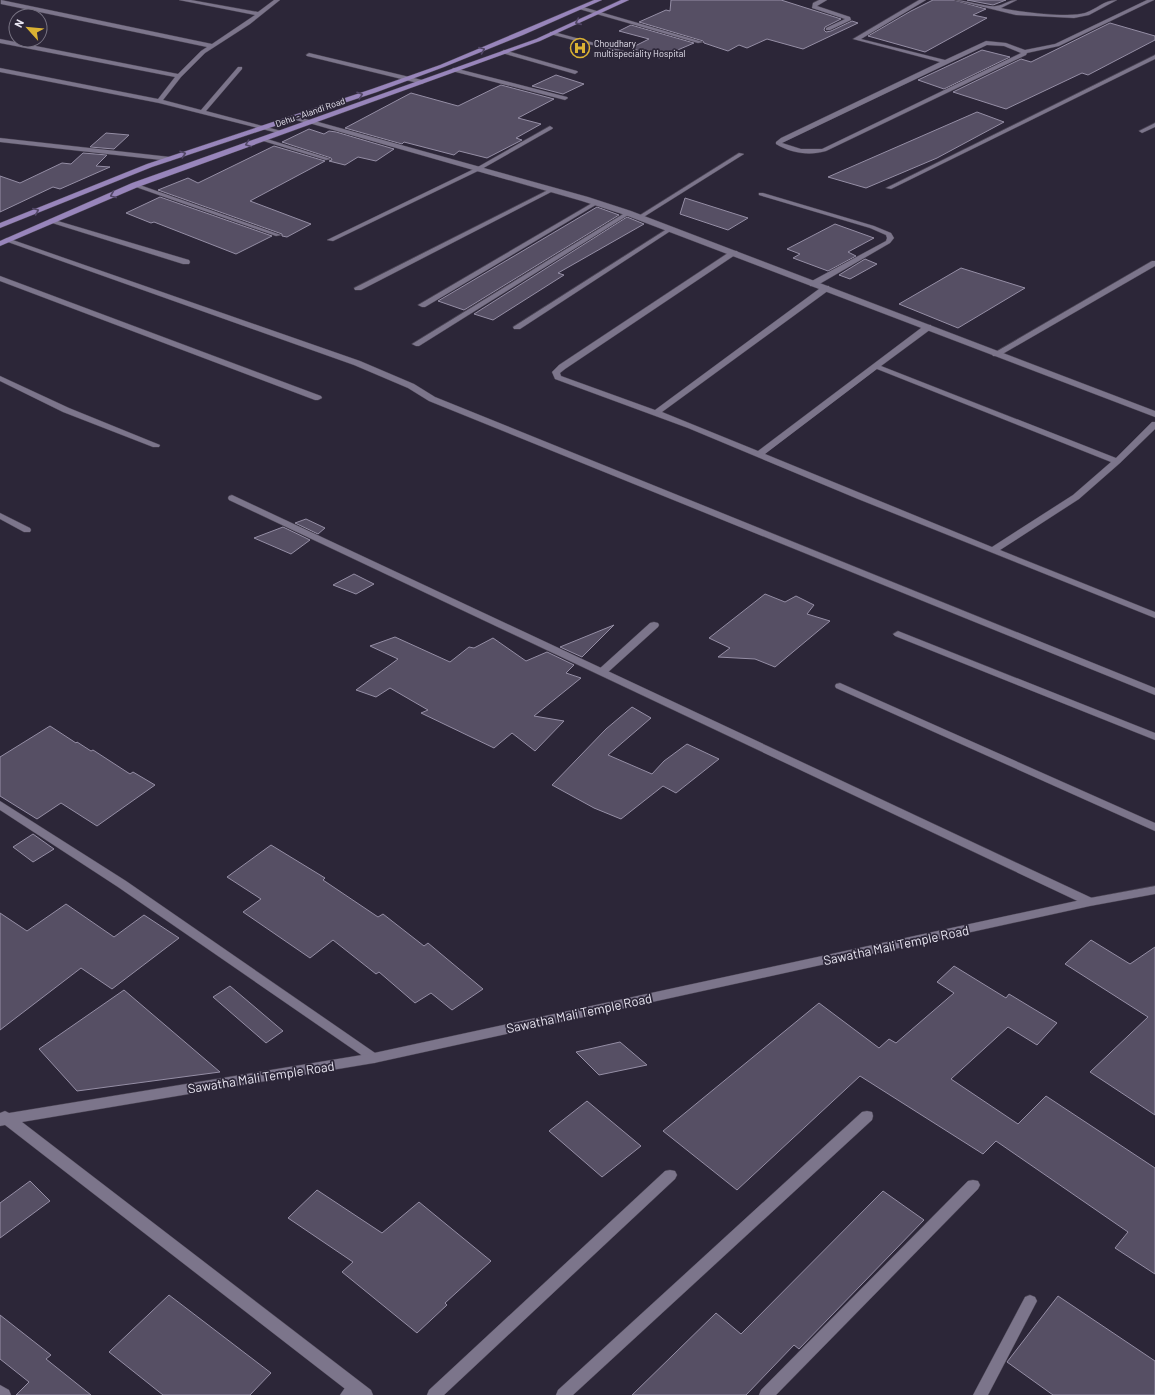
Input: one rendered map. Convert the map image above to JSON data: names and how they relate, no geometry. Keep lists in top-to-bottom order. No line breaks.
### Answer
{"streets":{"main road":["Dehu - Alandi Road"],"street":["Sawatha Mali Temple Road"]},"places":{"hospital":["Choudhary multispeciality Hospital"]},"north":"top left"}
